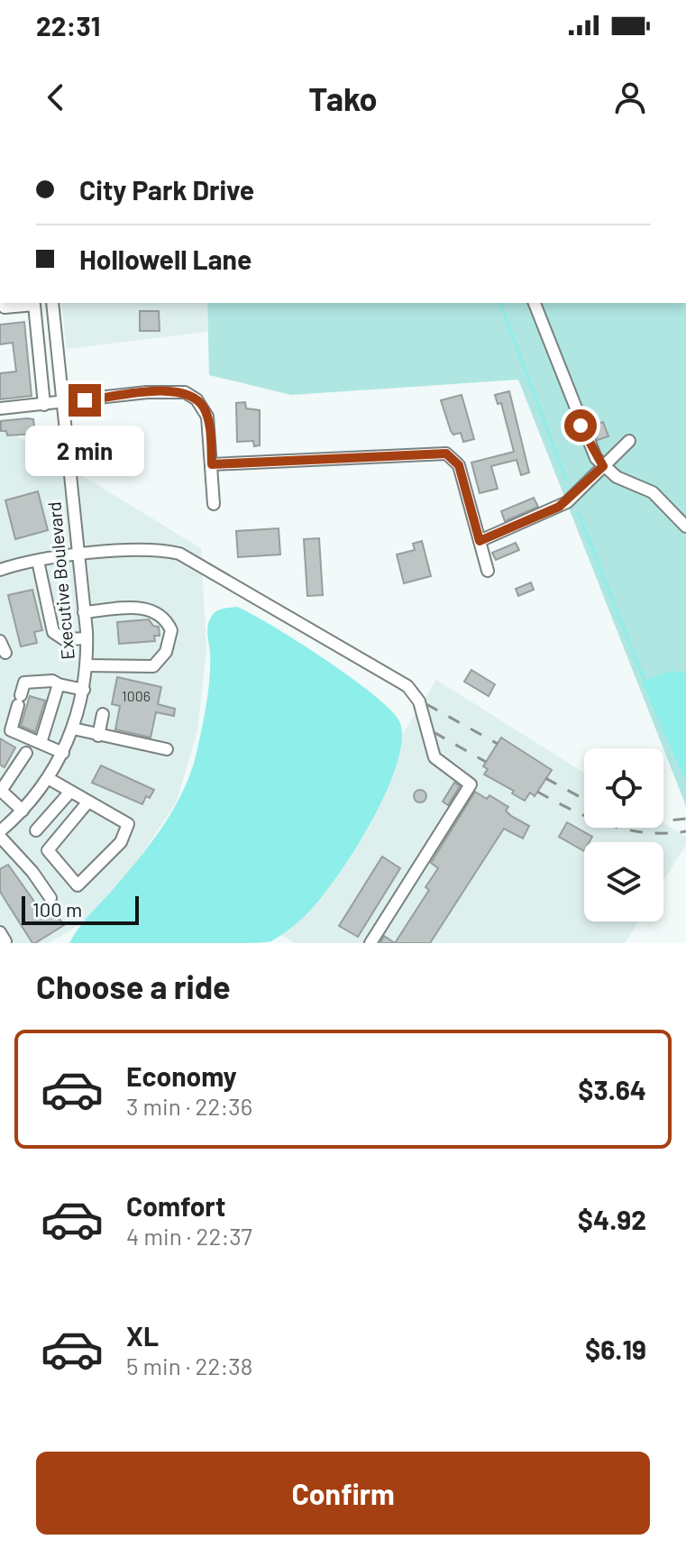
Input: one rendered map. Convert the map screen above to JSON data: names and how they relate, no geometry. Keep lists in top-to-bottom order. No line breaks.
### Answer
{"streets":{"street":["Executive Boulevard"]},"house_numbers":["1006"],"scale_bar":"100 m","page":{"status":"22:31","header":"Tako","banner":["City Park Drive","Hollowell Lane"],"bubble":"2 min","scale":"100 m","heading":"Choose a ride","list":[{"name":"Economy","note":"3 min · 22:36","value":"$3.64"},{"name":"Comfort","note":"4 min · 22:37","value":"$4.92"},{"name":"XL","note":"5 min · 22:38","value":"$6.19"}],"buttons":"Confirm"}}
